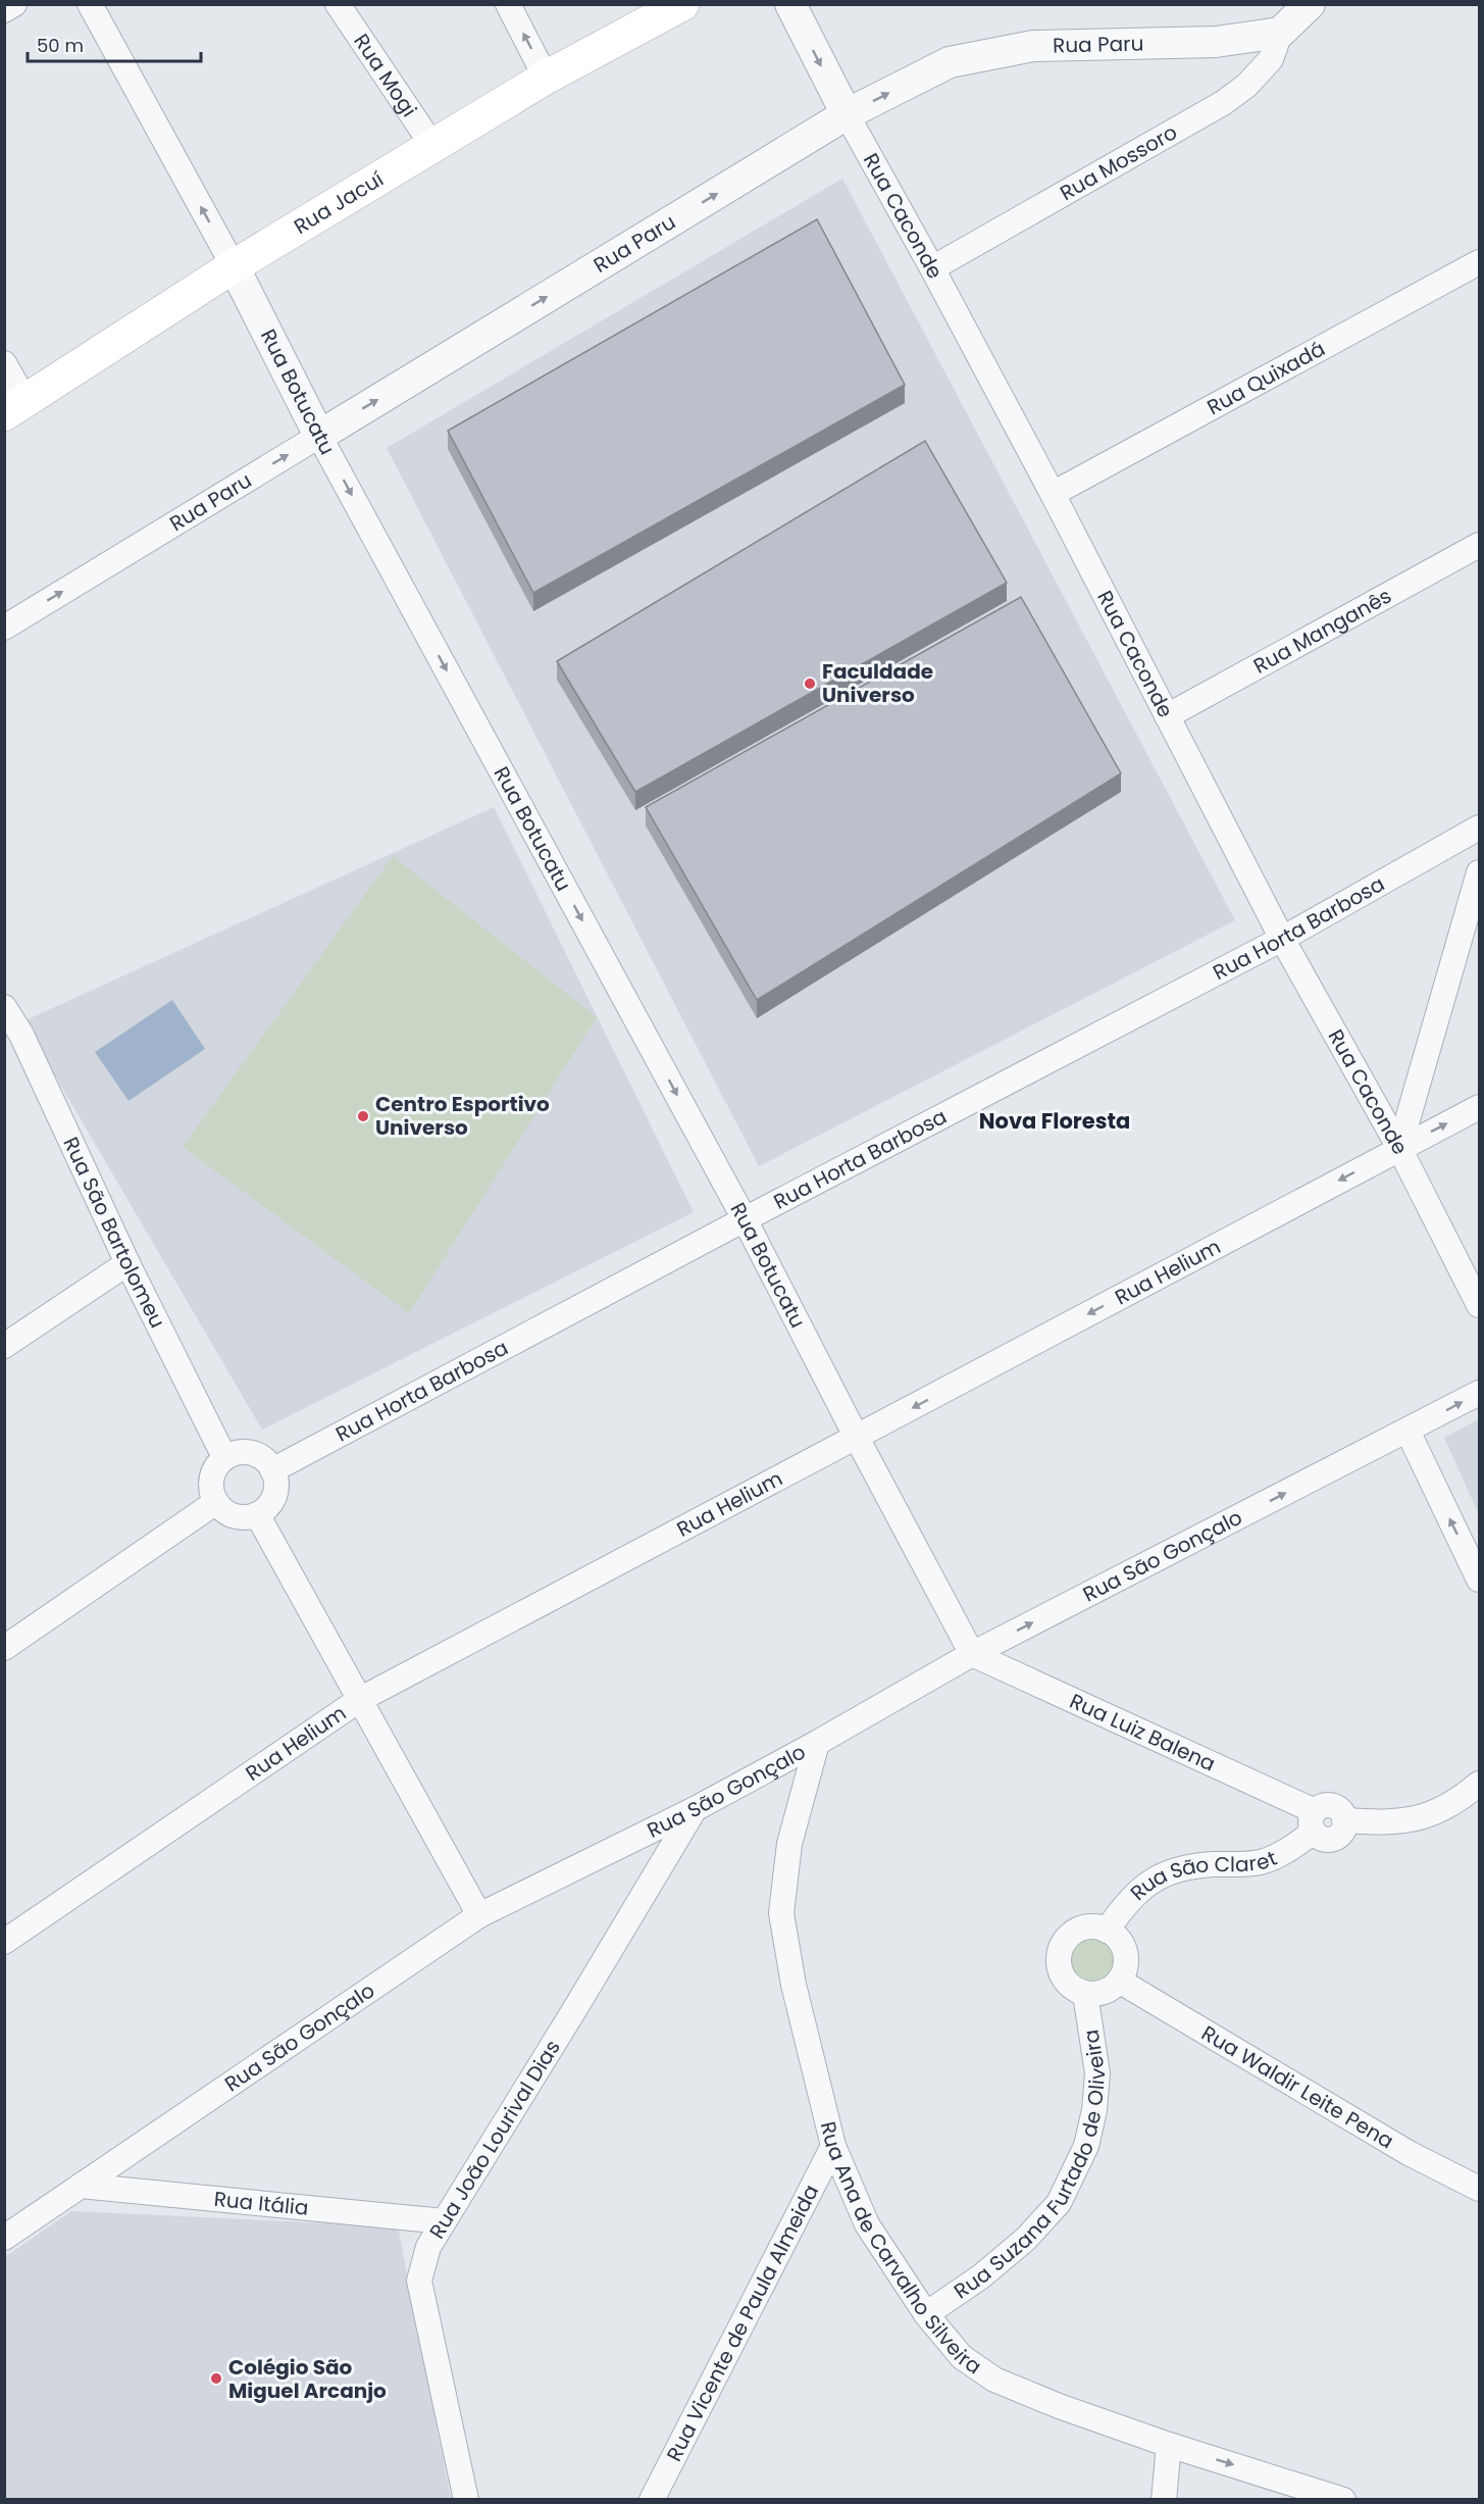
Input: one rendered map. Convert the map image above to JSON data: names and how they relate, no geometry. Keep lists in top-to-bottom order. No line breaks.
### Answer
{"streets":{"main road":["Rua Jacuí"],"street":["Rua Paru","Rua Mogi","Rua Mossoro","Rua Caconde","Rua Quixadá","Rua Botucatu","Rua Manganês","Rua Horta Barbosa","Rua São Bartolomeu","Rua Helium","Rua São Gonçalo","Rua Luiz Balena","Rua São Claret","Rua Waldir Leite Pena","Rua João Lourival Dias","Rua Suzana Furtado de Oliveira","Rua Itália","Rua Ana de Carvalho Silveira","Rua Vicente de Paula Almeida"]},"crossings":[["Rua Paru","Rua Mossoro"],["Rua Paru","Rua Caconde"],["Rua Paru","Rua Botucatu"],["Rua Mogi","Rua Jacuí"],["Rua Mossoro","Rua Caconde"],["Rua Jacuí","Rua Botucatu"],["Rua Caconde","Rua Quixadá"],["Rua Caconde","Rua Manganês"],["Rua Caconde","Rua Horta Barbosa"],["Rua Caconde","Rua Helium"],["Rua Botucatu","Rua Horta Barbosa"],["Rua Botucatu","Rua Helium"],["Rua Botucatu","Rua São Gonçalo"],["Rua Botucatu","Rua Luiz Balena"],["Rua Horta Barbosa","Rua São Bartolomeu"],["Rua São Gonçalo","Rua Luiz Balena"],["Rua São Gonçalo","Rua João Lourival Dias"],["Rua São Gonçalo","Rua Itália"],["Rua São Gonçalo","Rua Ana de Carvalho Silveira"],["Rua Luiz Balena","Rua São Claret"],["Rua São Claret","Rua Waldir Leite Pena"],["Rua São Claret","Rua Suzana Furtado de Oliveira"],["Rua Waldir Leite Pena","Rua Suzana Furtado de Oliveira"],["Rua João Lourival Dias","Rua Itália"],["Rua Suzana Furtado de Oliveira","Rua Ana de Carvalho Silveira"],["Rua Ana de Carvalho Silveira","Rua Vicente de Paula Almeida"]],"one_way":["Rua Paru"],"districts":["Nova Floresta"],"places":["Faculdade Universo","Centro Esportivo Universo","Colégio São Miguel Arcanjo"],"scale_bar":"50 m"}
